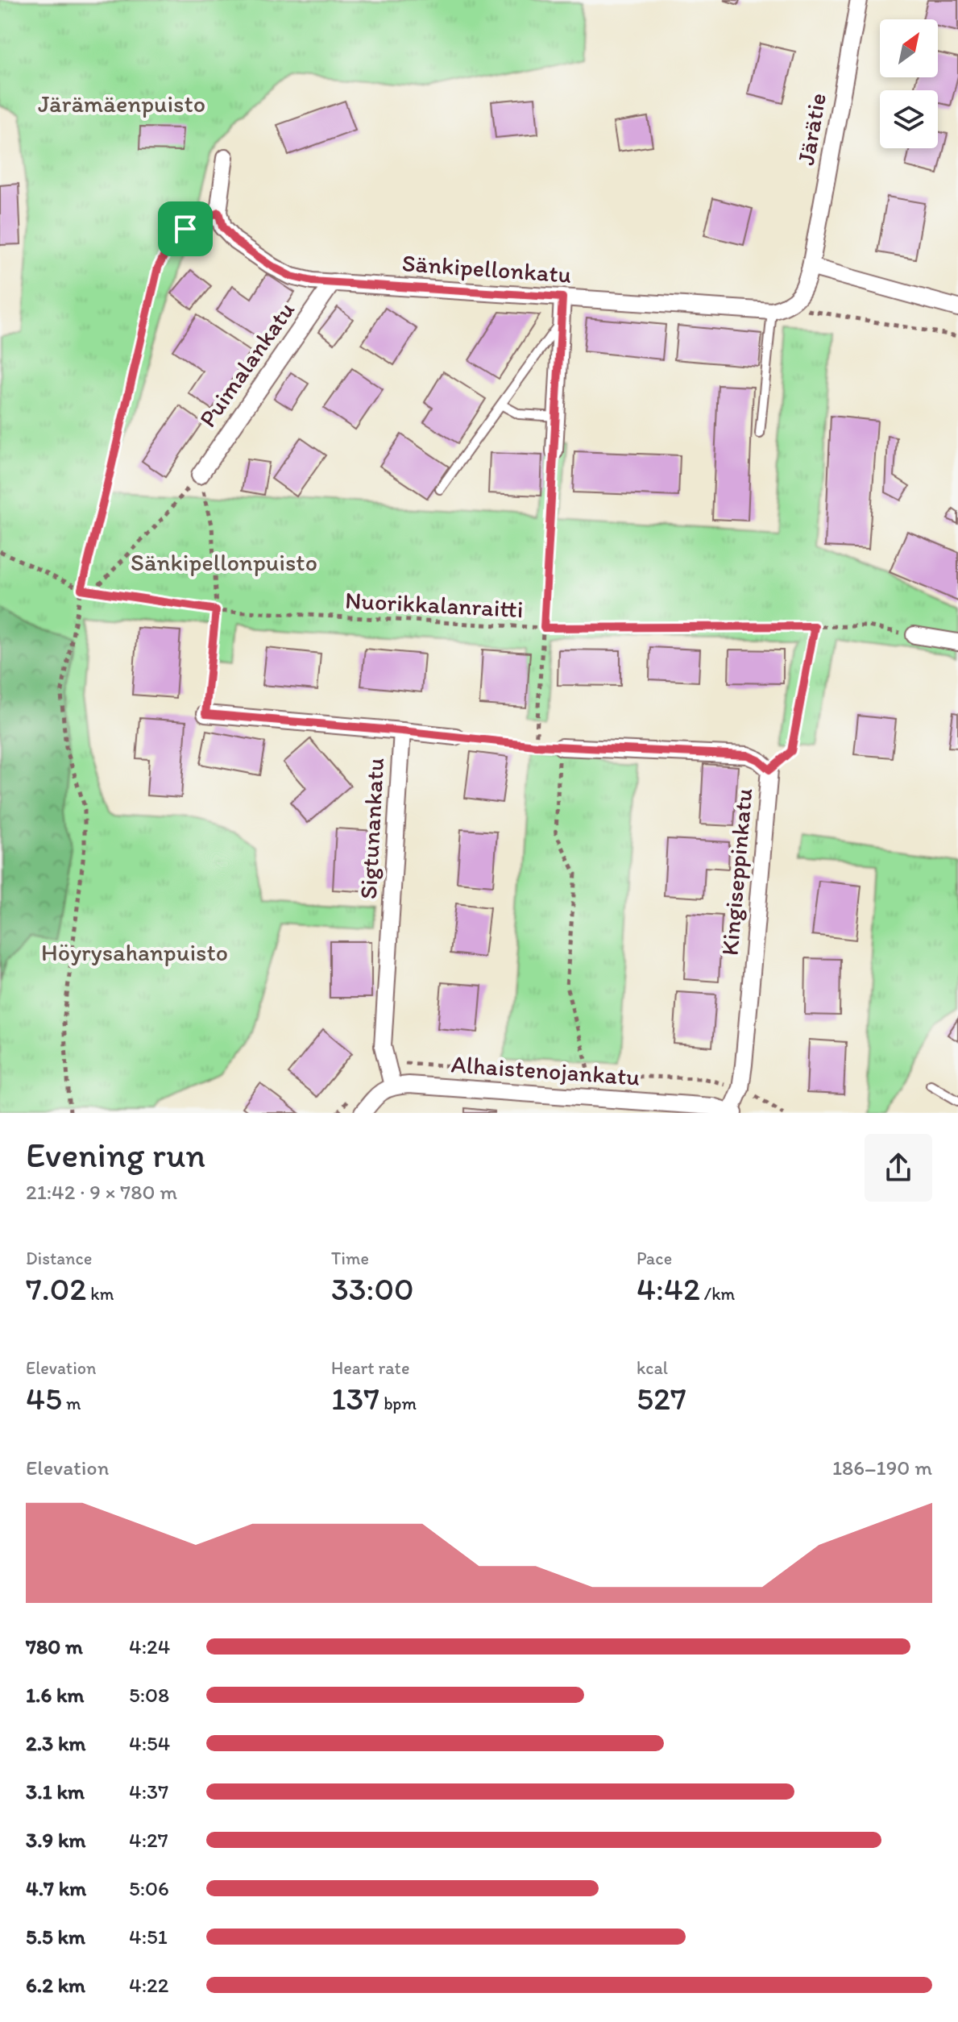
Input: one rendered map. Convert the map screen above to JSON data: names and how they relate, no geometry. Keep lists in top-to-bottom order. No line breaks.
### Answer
{"streets":{"street":["Järätie","Sänkipellonkatu","Puimalankatu","Sigtunankatu","Kingiseppinkatu","Alhaistenojankatu"],"path":["Nuorikkalanraitti"]},"crossings":[["Sänkipellonkatu","Puimalankatu"],["Sigtunankatu","Alhaistenojankatu"],["Kingiseppinkatu","Alhaistenojankatu"]],"parks":["Järämäenpuisto","Sänkipellonpuisto","Höyrysahanpuisto"],"north":"top right","page":{"heading":["Evening run","21:42 · 9 × 780 m"],"stats":[["Distance","7.02 km"],["Time","33:00"],["Pace","4:42 /km"],["Elevation","45 m"],["Heart rate","137 bpm"],["kcal","527"]],"chart":["Elevation","186–190 m"],"list":[{"name":"780 m","note":"4:24"},{"name":"1.6 km","note":"5:08"},{"name":"2.3 km","note":"4:54"},{"name":"3.1 km","note":"4:37"},{"name":"3.9 km","note":"4:27"},{"name":"4.7 km","note":"5:06"},{"name":"5.5 km","note":"4:51"},{"name":"6.2 km","note":"4:22"}]}}
